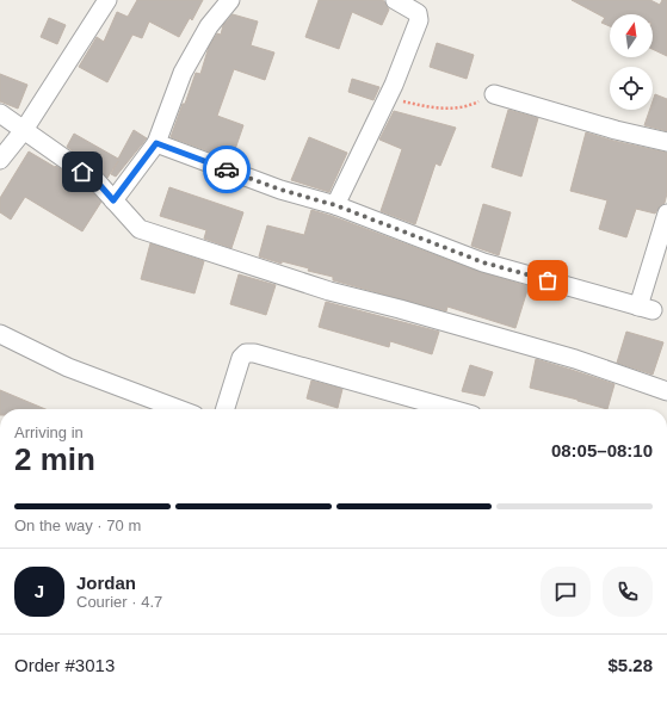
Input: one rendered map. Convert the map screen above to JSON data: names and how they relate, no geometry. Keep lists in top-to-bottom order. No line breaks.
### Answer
{"north":"top","page":{"heading":["2 min","Arriving in","08:05–08:10"],"panel":["Jordan","Courier · 4.7","Order #3013","$5.28"],"bar":"On the way · 70 m","round":"J"}}
